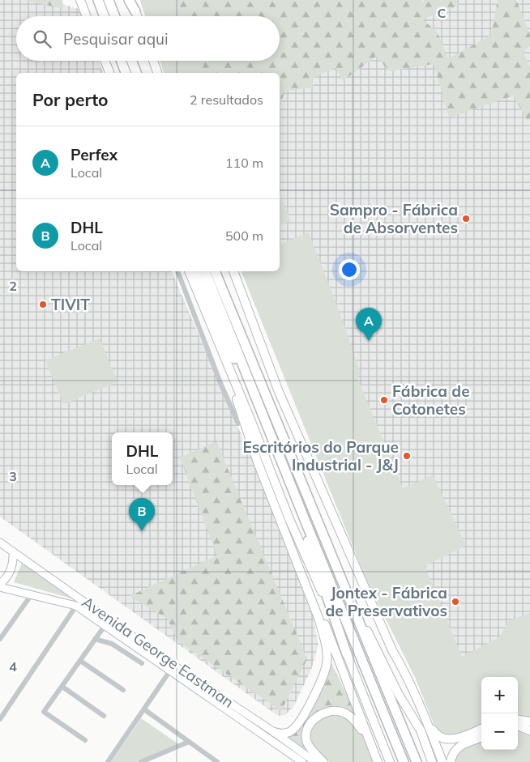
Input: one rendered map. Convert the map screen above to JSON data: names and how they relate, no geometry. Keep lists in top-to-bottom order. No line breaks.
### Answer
{"streets":{"main road":["Avenida George Eastman"]},"places":["Sampro - Fábrica de Absorventes","TIVIT","Fábrica de Cotonetes","Escritórios do Parque Industrial - J&J","Jontex - Fábrica de Preservativos"],"page":{"search":"Pesquisar aqui","heading":["Por perto","2 resultados"],"list":[{"mark":"A","name":"Perfex","note":"Local","value":"110 m"},{"mark":"B","name":"DHL","note":"Local","value":"500 m"}],"pins":["A","B"],"popup":["DHL","Local"],"map_buttons":["+","−"]},"grid":{"columns":["C"],"rows":["2","3","4"]}}
